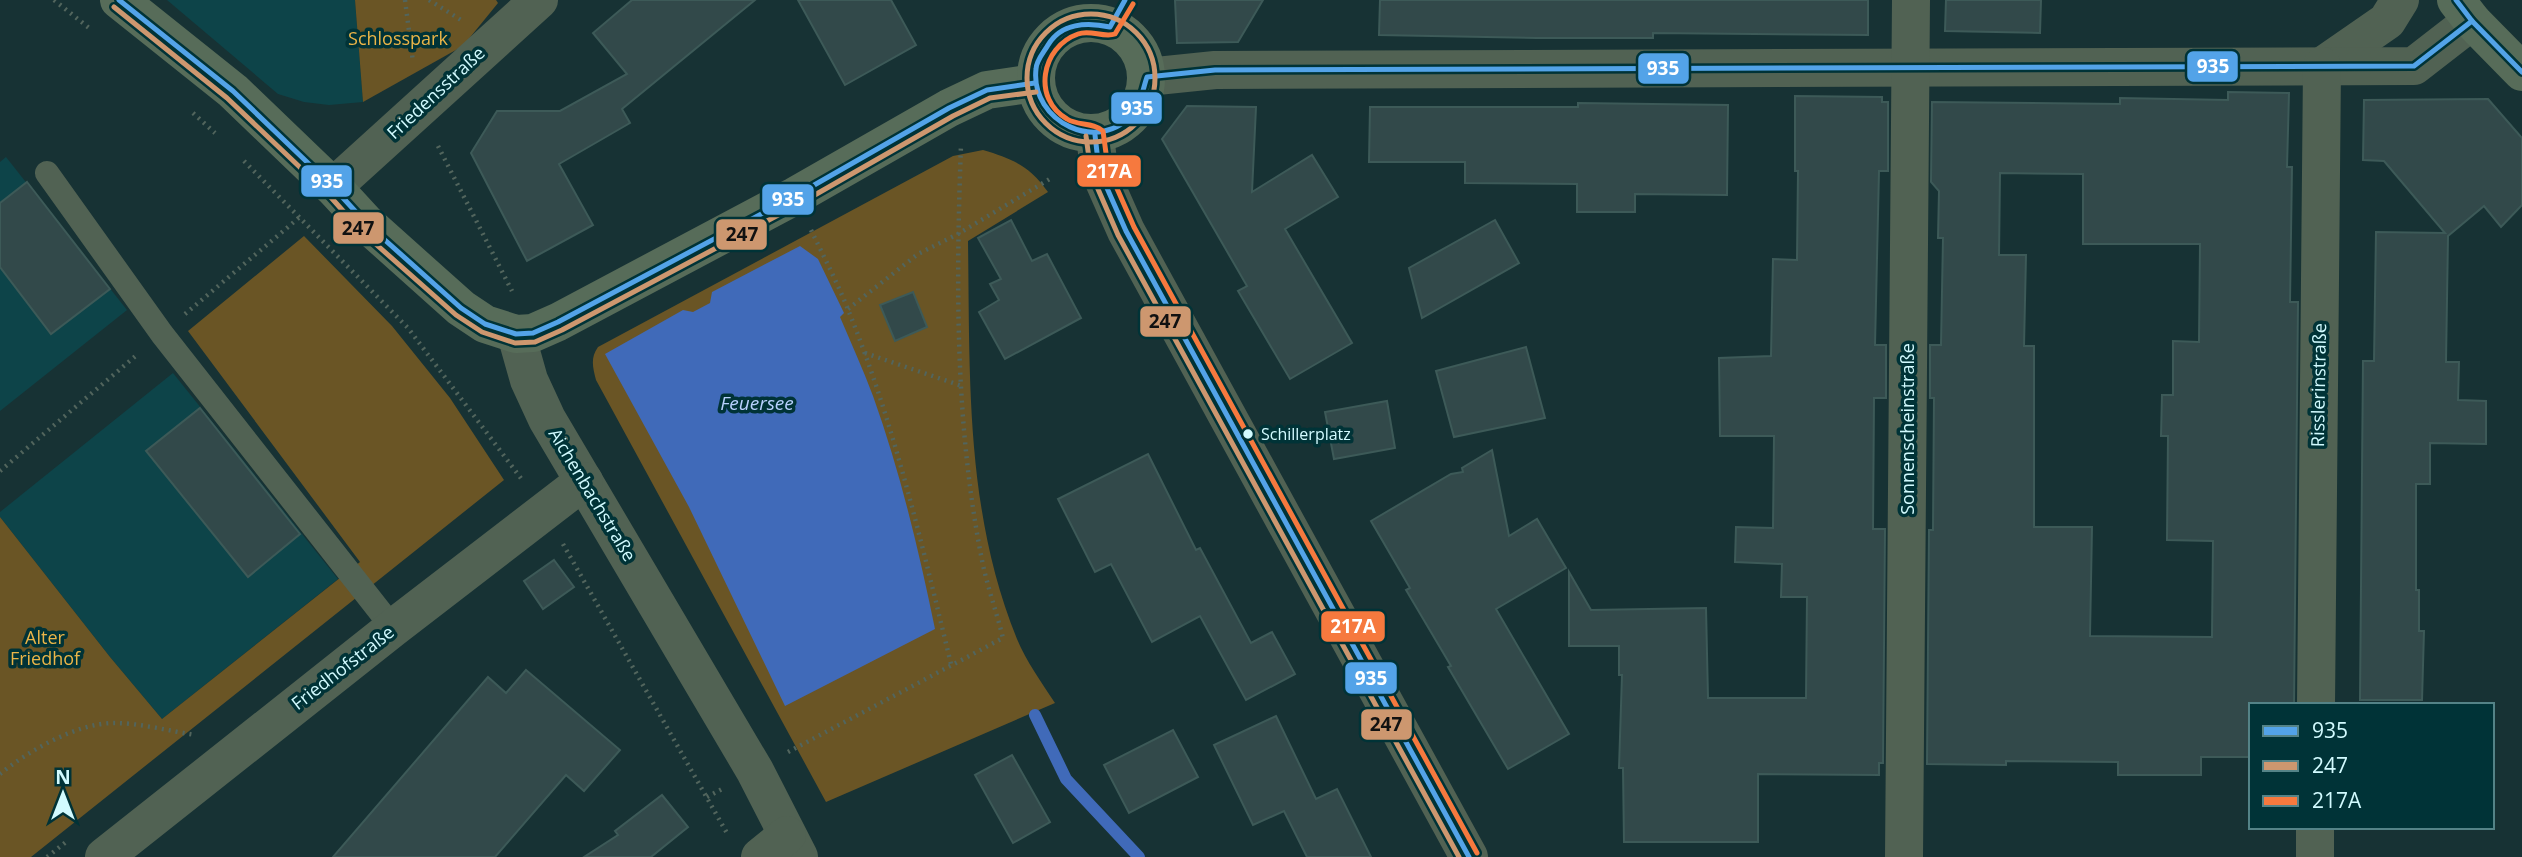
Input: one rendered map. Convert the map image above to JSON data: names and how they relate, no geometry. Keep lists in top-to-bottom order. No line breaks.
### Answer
{"streets":{"street":["Friedensstraße","Risslerinstraße","Sonnenscheinstraße","Aichenbachstraße","Friedhofstraße"]},"crossings":[["Aichenbachstraße","Friedhofstraße"]],"water":["Feuersee"],"parks":["Schlosspark","Alter Friedhof"],"places":["Schillerplatz"],"lines":["transit line 935","transit line 217A","transit line 247"],"legend":["935","247","217A"],"north":"top"}
